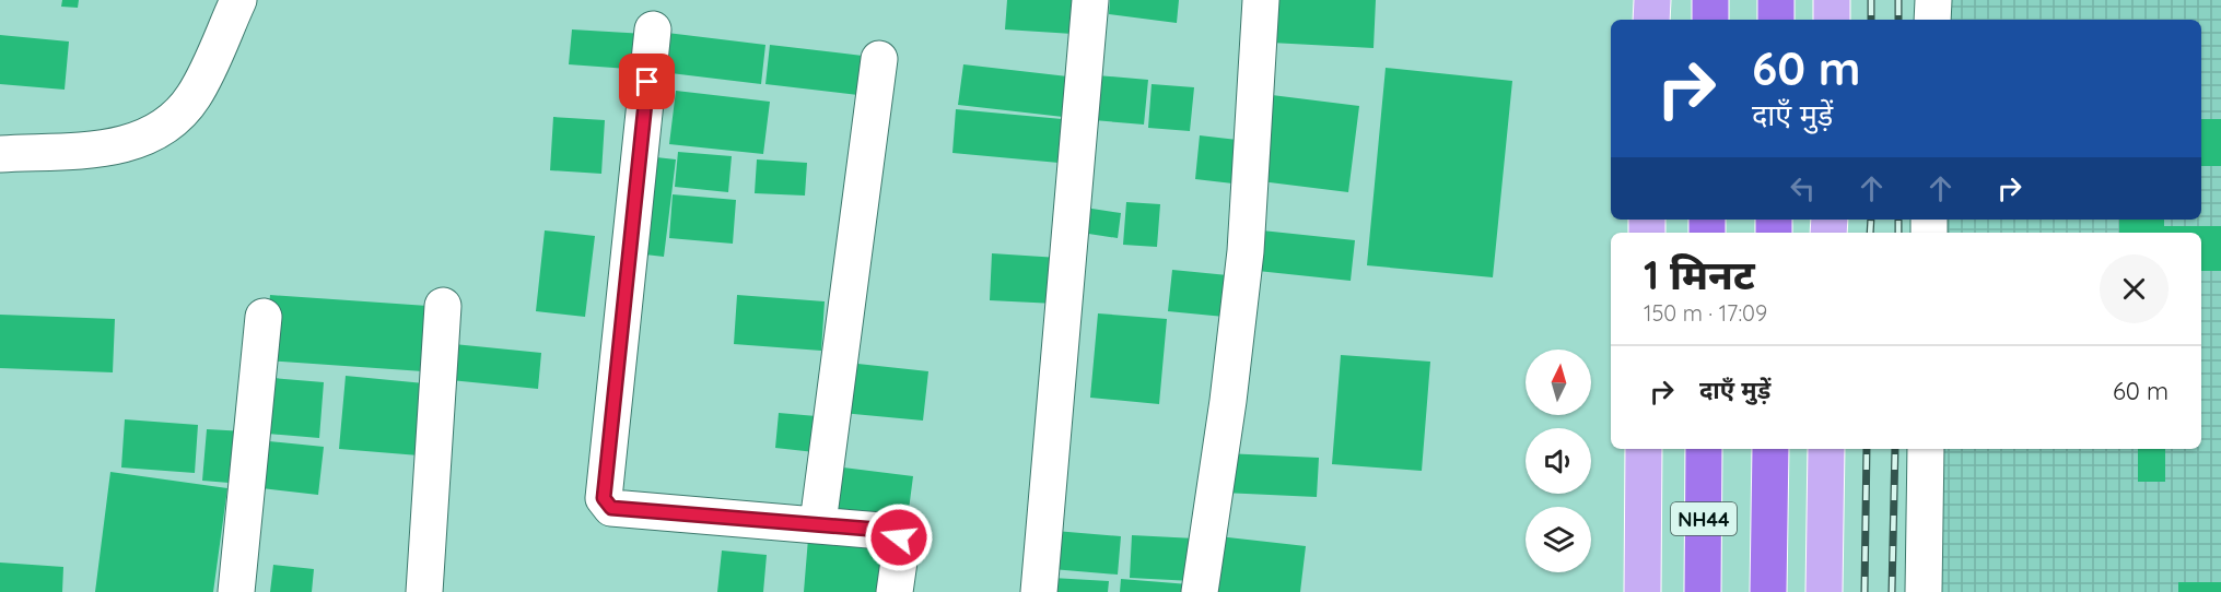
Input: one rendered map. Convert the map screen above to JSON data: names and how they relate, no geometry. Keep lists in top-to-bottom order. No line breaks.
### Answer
{"streets":{"highway":["NH44"]},"north":"top","page":{"turn":["60 m","दाएँ मुड़ें"],"heading":["1 मिनट","150 m · 17:09"],"list":[{"name":"दाएँ मुड़ें","value":"60 m"}]}}
